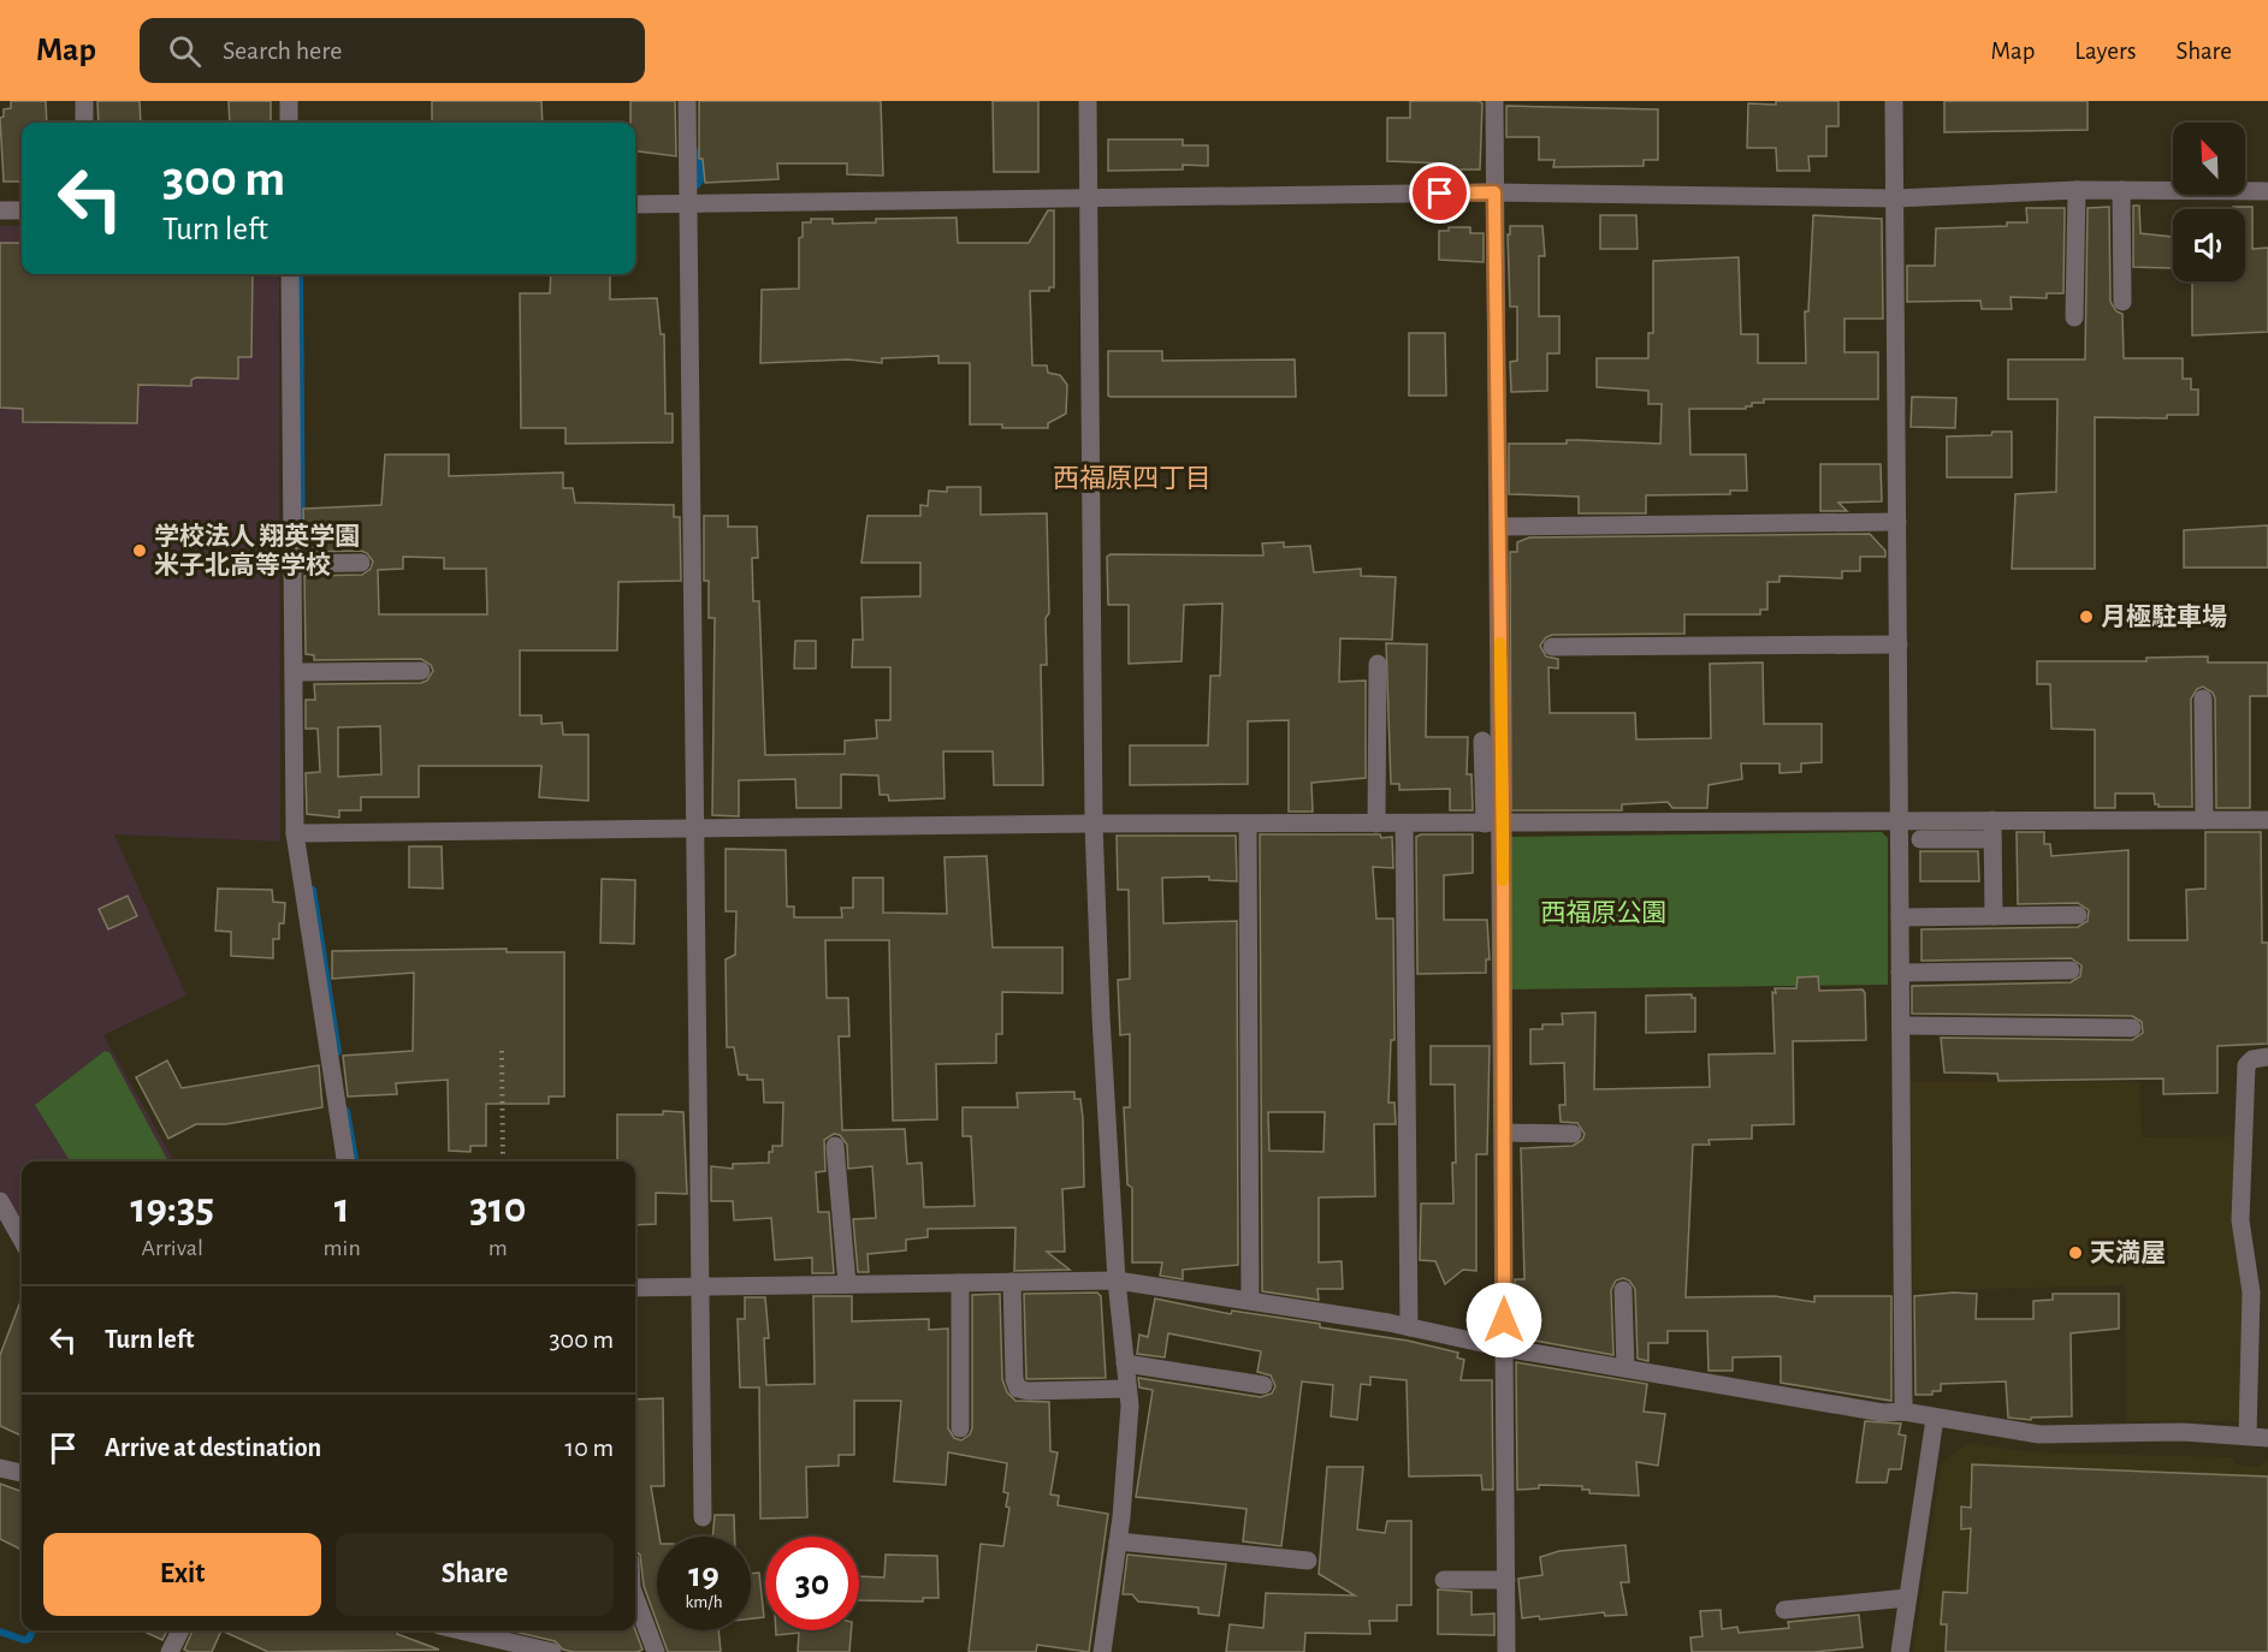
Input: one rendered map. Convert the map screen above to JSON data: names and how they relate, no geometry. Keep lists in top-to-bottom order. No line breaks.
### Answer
{"districts":["西福原四丁目"],"parks":["西福原公園"],"places":["学校法人 翔英学園 米子北高等学校","月極駐車場","天満屋"],"north":"top left","page":{"header":"Map","search":"Search here","nav":["Map","Layers","Share"],"turn":["300 m","Turn left"],"eta":["19:35","Arrival","1","min","310","m"],"list":[{"name":"Turn left","value":"300 m"},{"name":"Arrive at destination","value":"10 m"}],"buttons":["Exit","Share"],"speed":"19 km/h","limit":"30"}}
